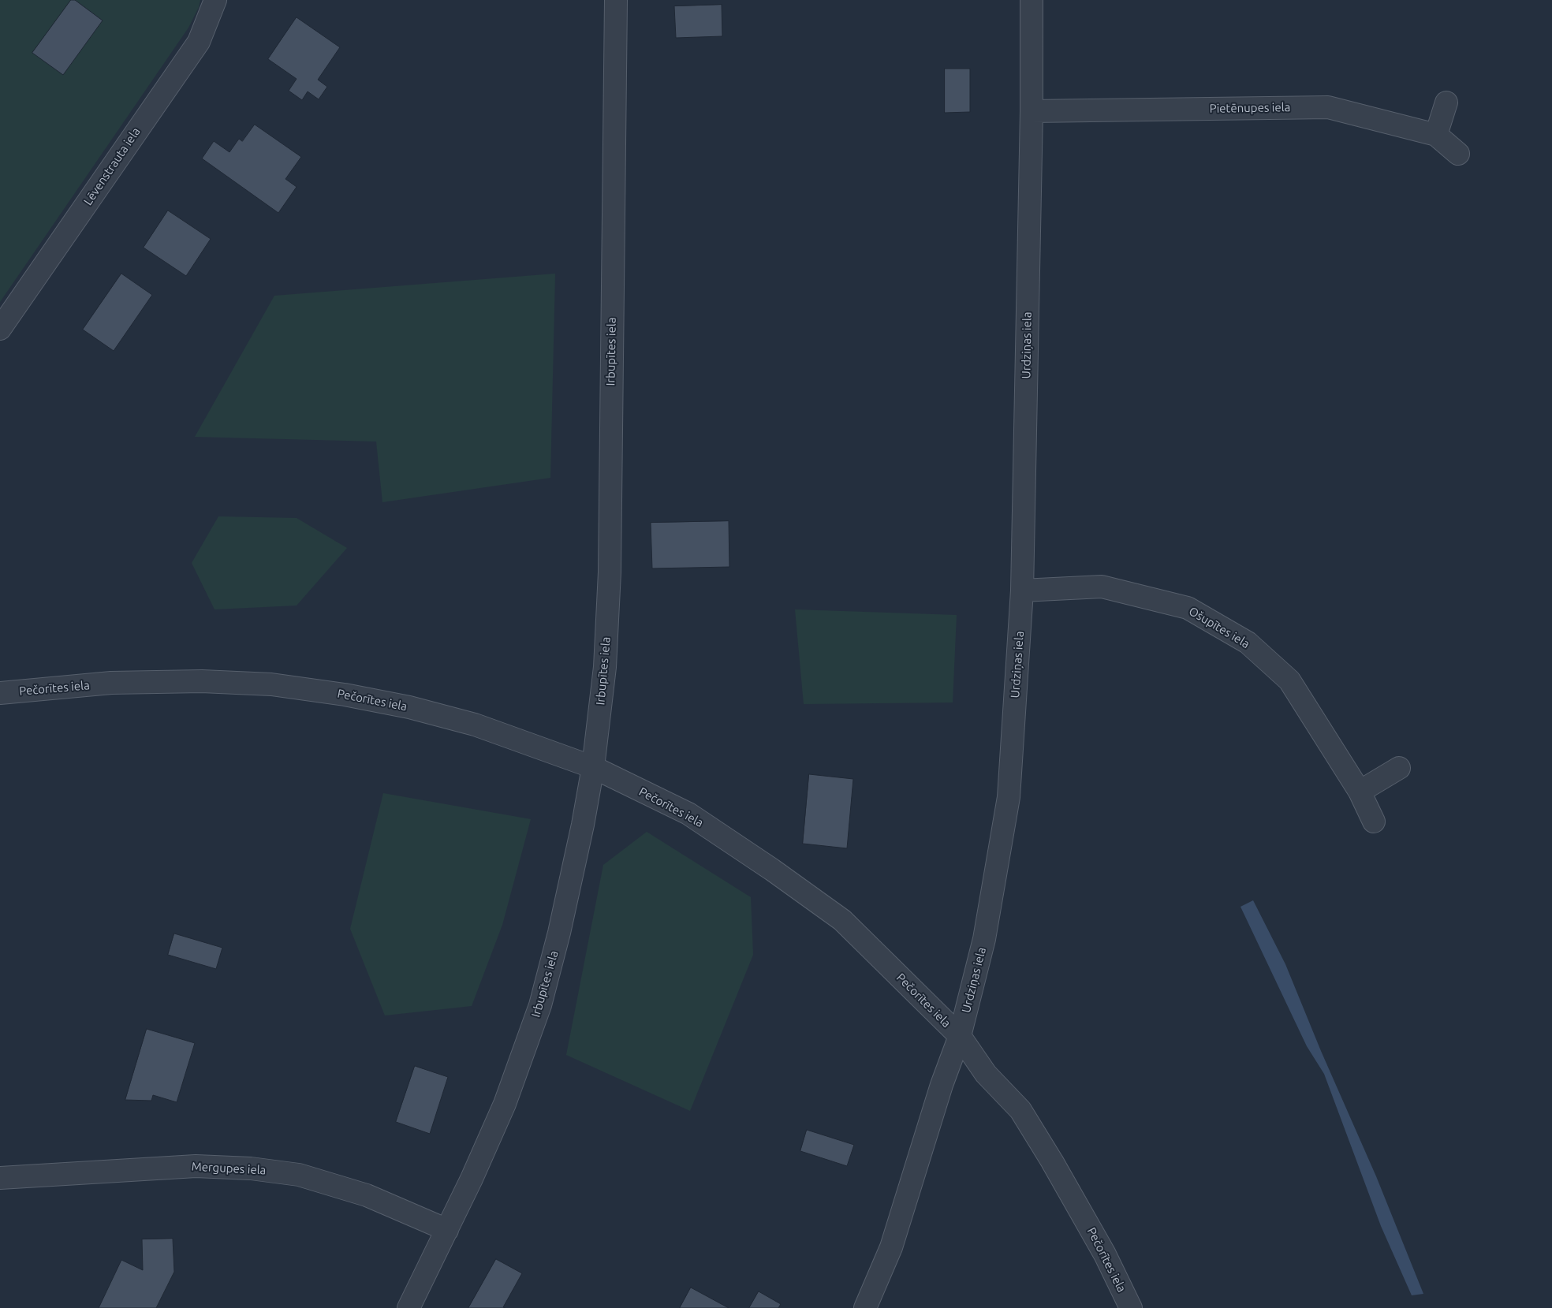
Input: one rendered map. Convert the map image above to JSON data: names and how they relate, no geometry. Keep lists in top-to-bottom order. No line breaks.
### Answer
{"streets":{"street":["Pietēnupes iela","Lēvenstrauta iela","Urdziņas iela","Irbupītes iela","Ošupītes iela","Pečorītes iela","Mergupes iela"]},"crossings":[["Pietēnupes iela","Urdziņas iela"],["Urdziņas iela","Ošupītes iela"],["Urdziņas iela","Pečorītes iela"],["Irbupītes iela","Pečorītes iela"],["Irbupītes iela","Mergupes iela"]]}
